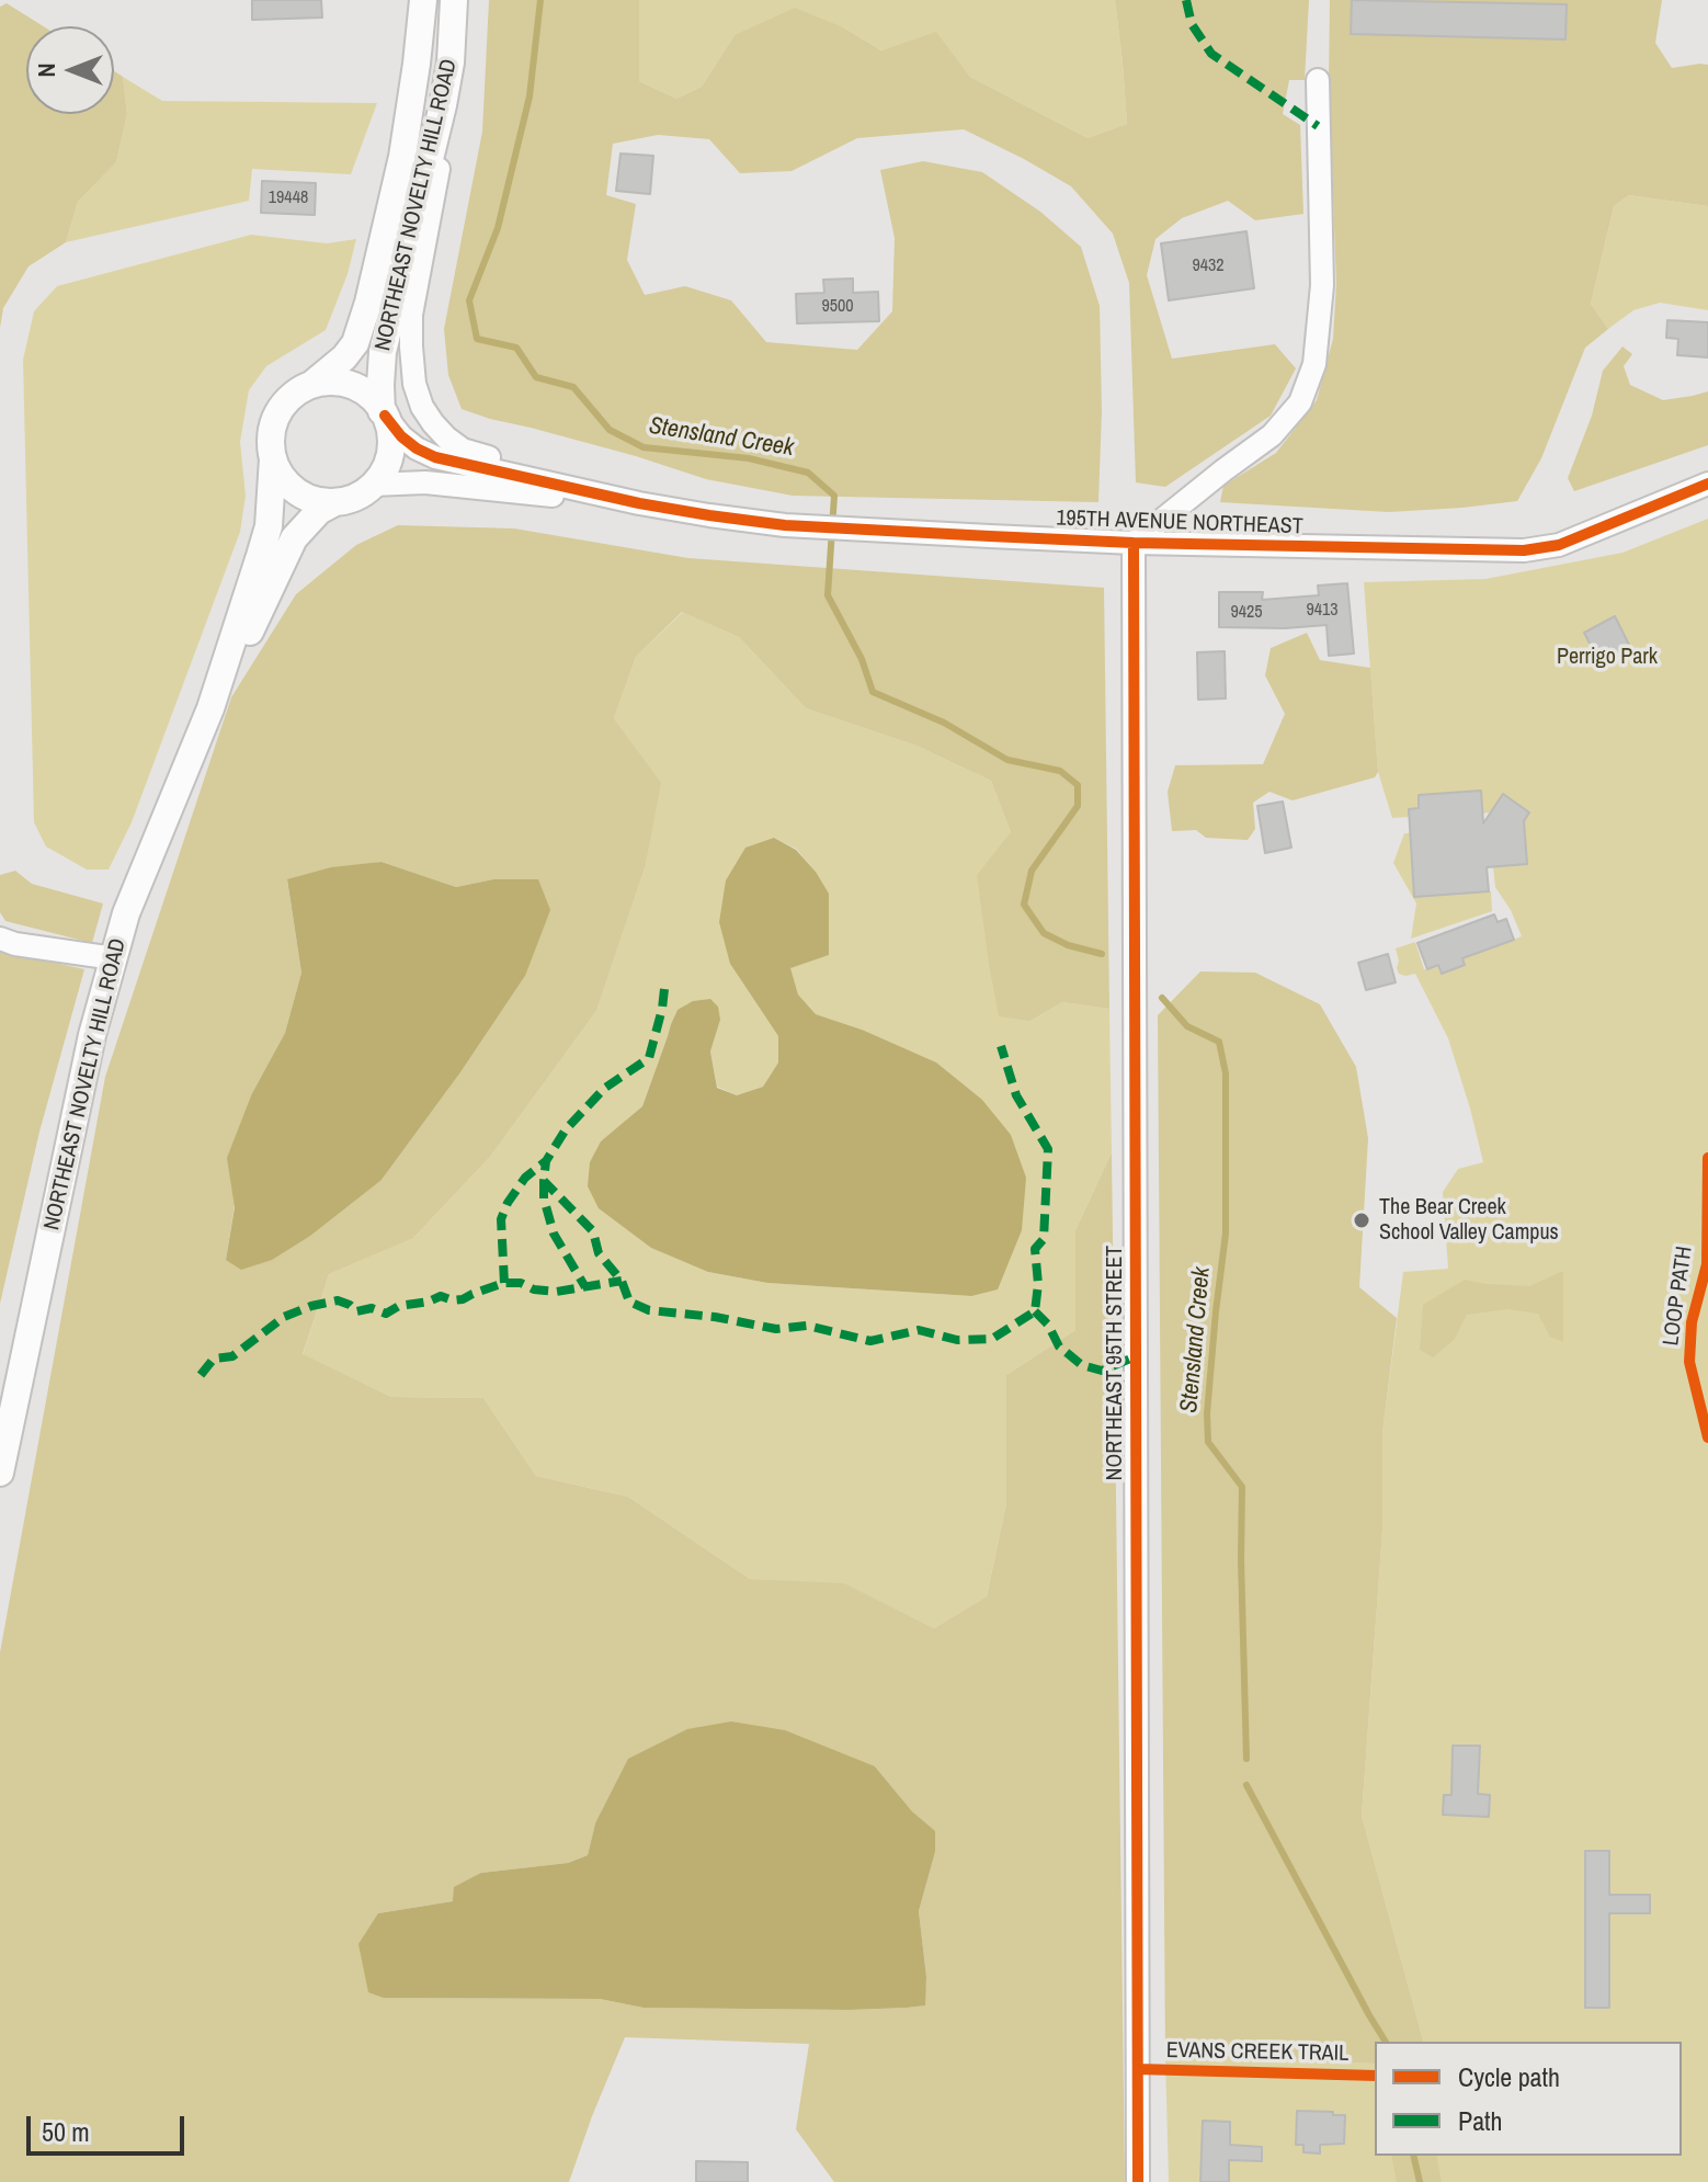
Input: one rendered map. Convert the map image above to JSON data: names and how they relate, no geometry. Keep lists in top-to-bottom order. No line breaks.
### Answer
{"streets":{"main road":["NORTHEAST NOVELTY HILL ROAD"],"street":["195TH AVENUE NORTHEAST","NORTHEAST 95TH STREET"],"cycle path":["LOOP PATH","EVANS CREEK TRAIL"]},"crossings":[["195TH AVENUE NORTHEAST","NORTHEAST 95TH STREET"]],"water":["Stensland Creek"],"parks":["Perrigo Park"],"places":["The Bear Creek School Valley Campus"],"house_numbers":["19448","9432","9500","9413","9425"],"legend":["Cycle path","Path"],"scale_bar":"50 m","north":"left"}
